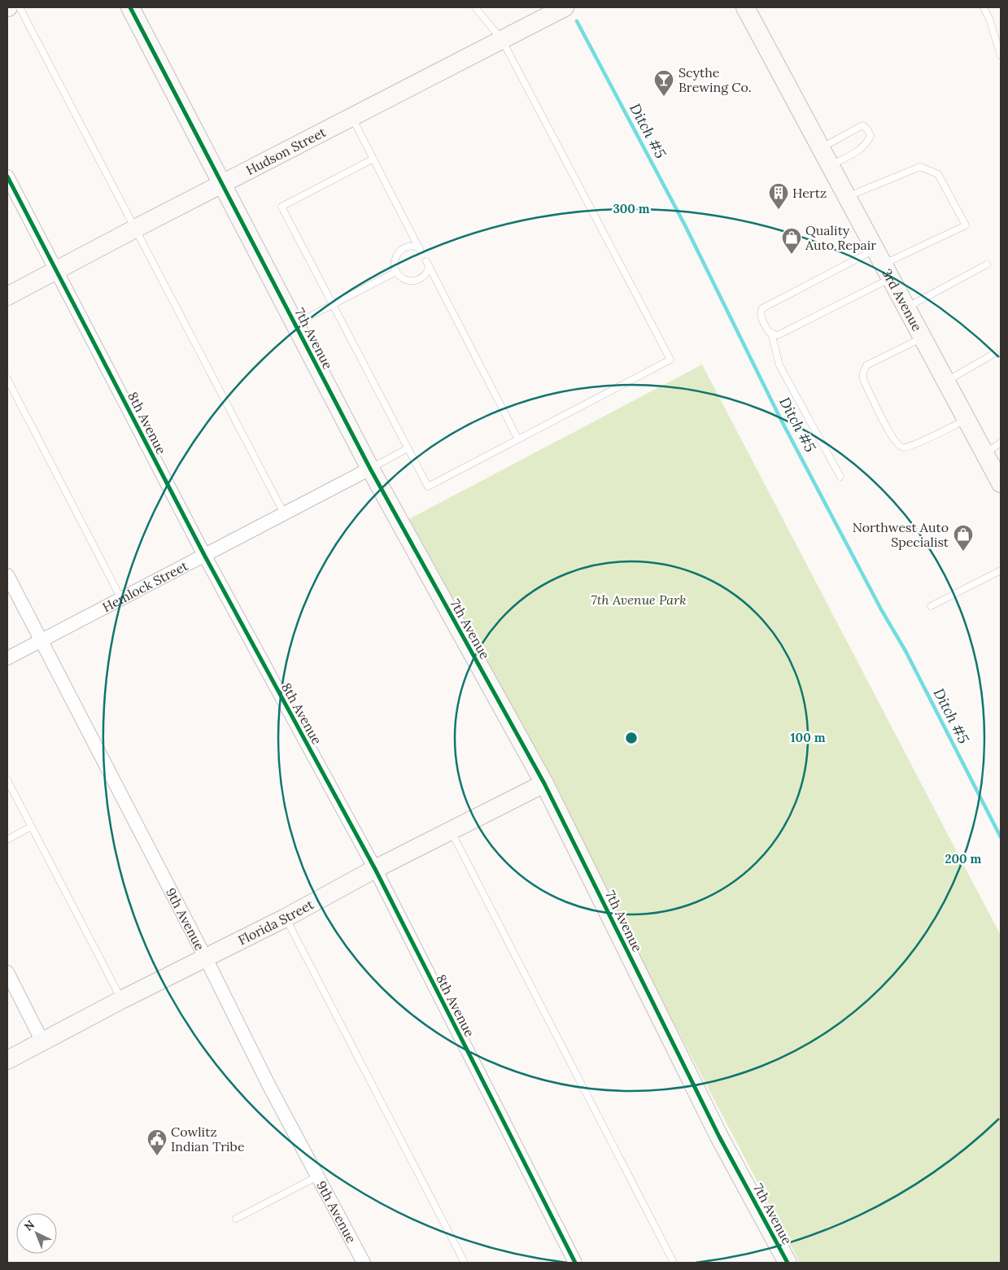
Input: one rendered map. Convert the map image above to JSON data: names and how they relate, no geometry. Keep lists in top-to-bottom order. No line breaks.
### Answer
{"streets":{"street":["Hudson Street","3rd Avenue","7th Avenue","8th Avenue","Hemlock Street","9th Avenue","Florida Street"]},"crossings":[["Hudson Street","7th Avenue"],["Hudson Street","8th Avenue"],["7th Avenue","Hemlock Street"],["7th Avenue","Florida Street"],["8th Avenue","Hemlock Street"],["8th Avenue","Florida Street"],["Hemlock Street","9th Avenue"],["9th Avenue","Florida Street"]],"water":["Ditch #5"],"parks":["7th Avenue Park"],"places":{"bar":["Scythe Brewing Co."],"building":["Hertz"],"shop":["Quality Auto Repair","Northwest Auto Specialist"],"public building":["Cowlitz Indian Tribe"]},"north":"top left","rings":["300 m","100 m","200 m"]}
